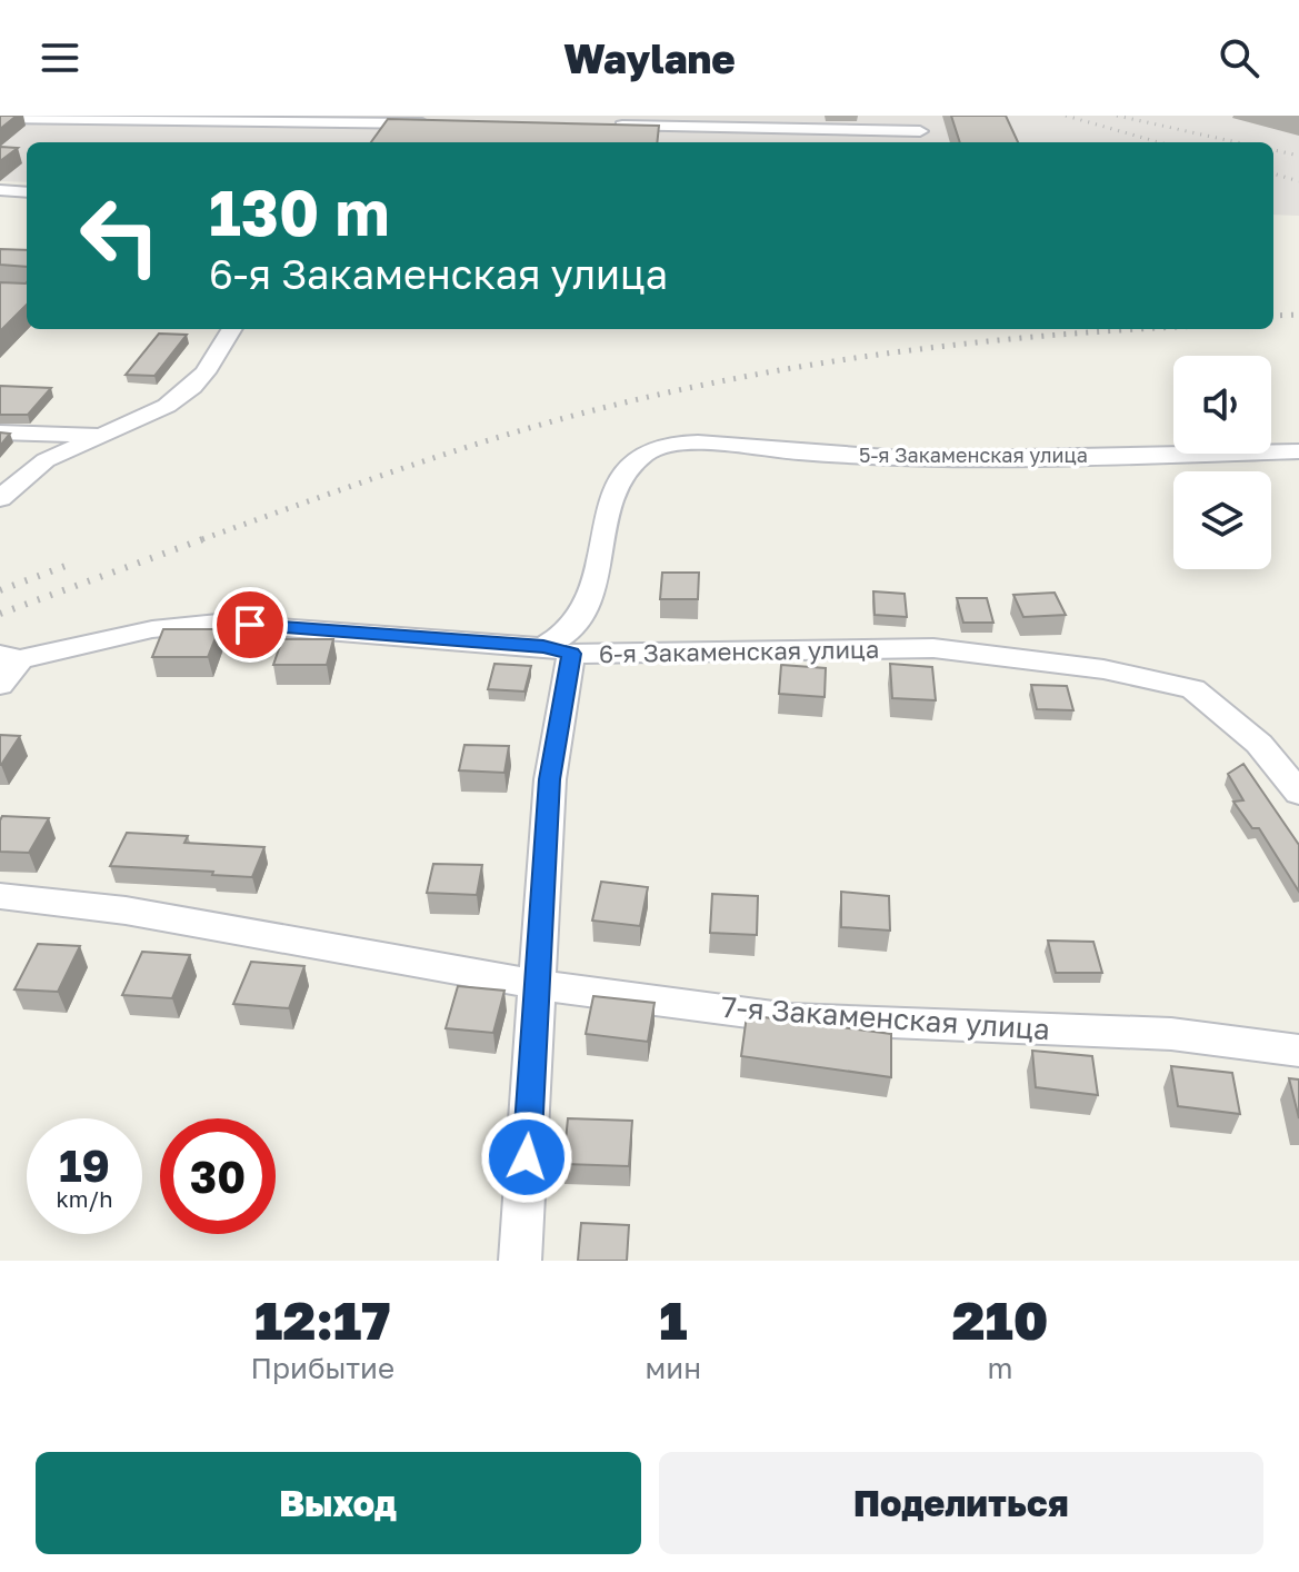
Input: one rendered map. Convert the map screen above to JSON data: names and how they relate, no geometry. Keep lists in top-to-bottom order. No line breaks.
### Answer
{"streets":{"street":["5-я Закаменская улица","6-я Закаменская улица","7-я Закаменская улица"]},"crossings":[["5-я Закаменская улица","6-я Закаменская улица"]],"page":{"header":"Waylane","turn":["130 m","6-я Закаменская улица"],"speed":"19 km/h","limit":"30","eta":["12:17","Прибытие","1","мин","210","m"],"buttons":["Выход","Поделиться"]}}
